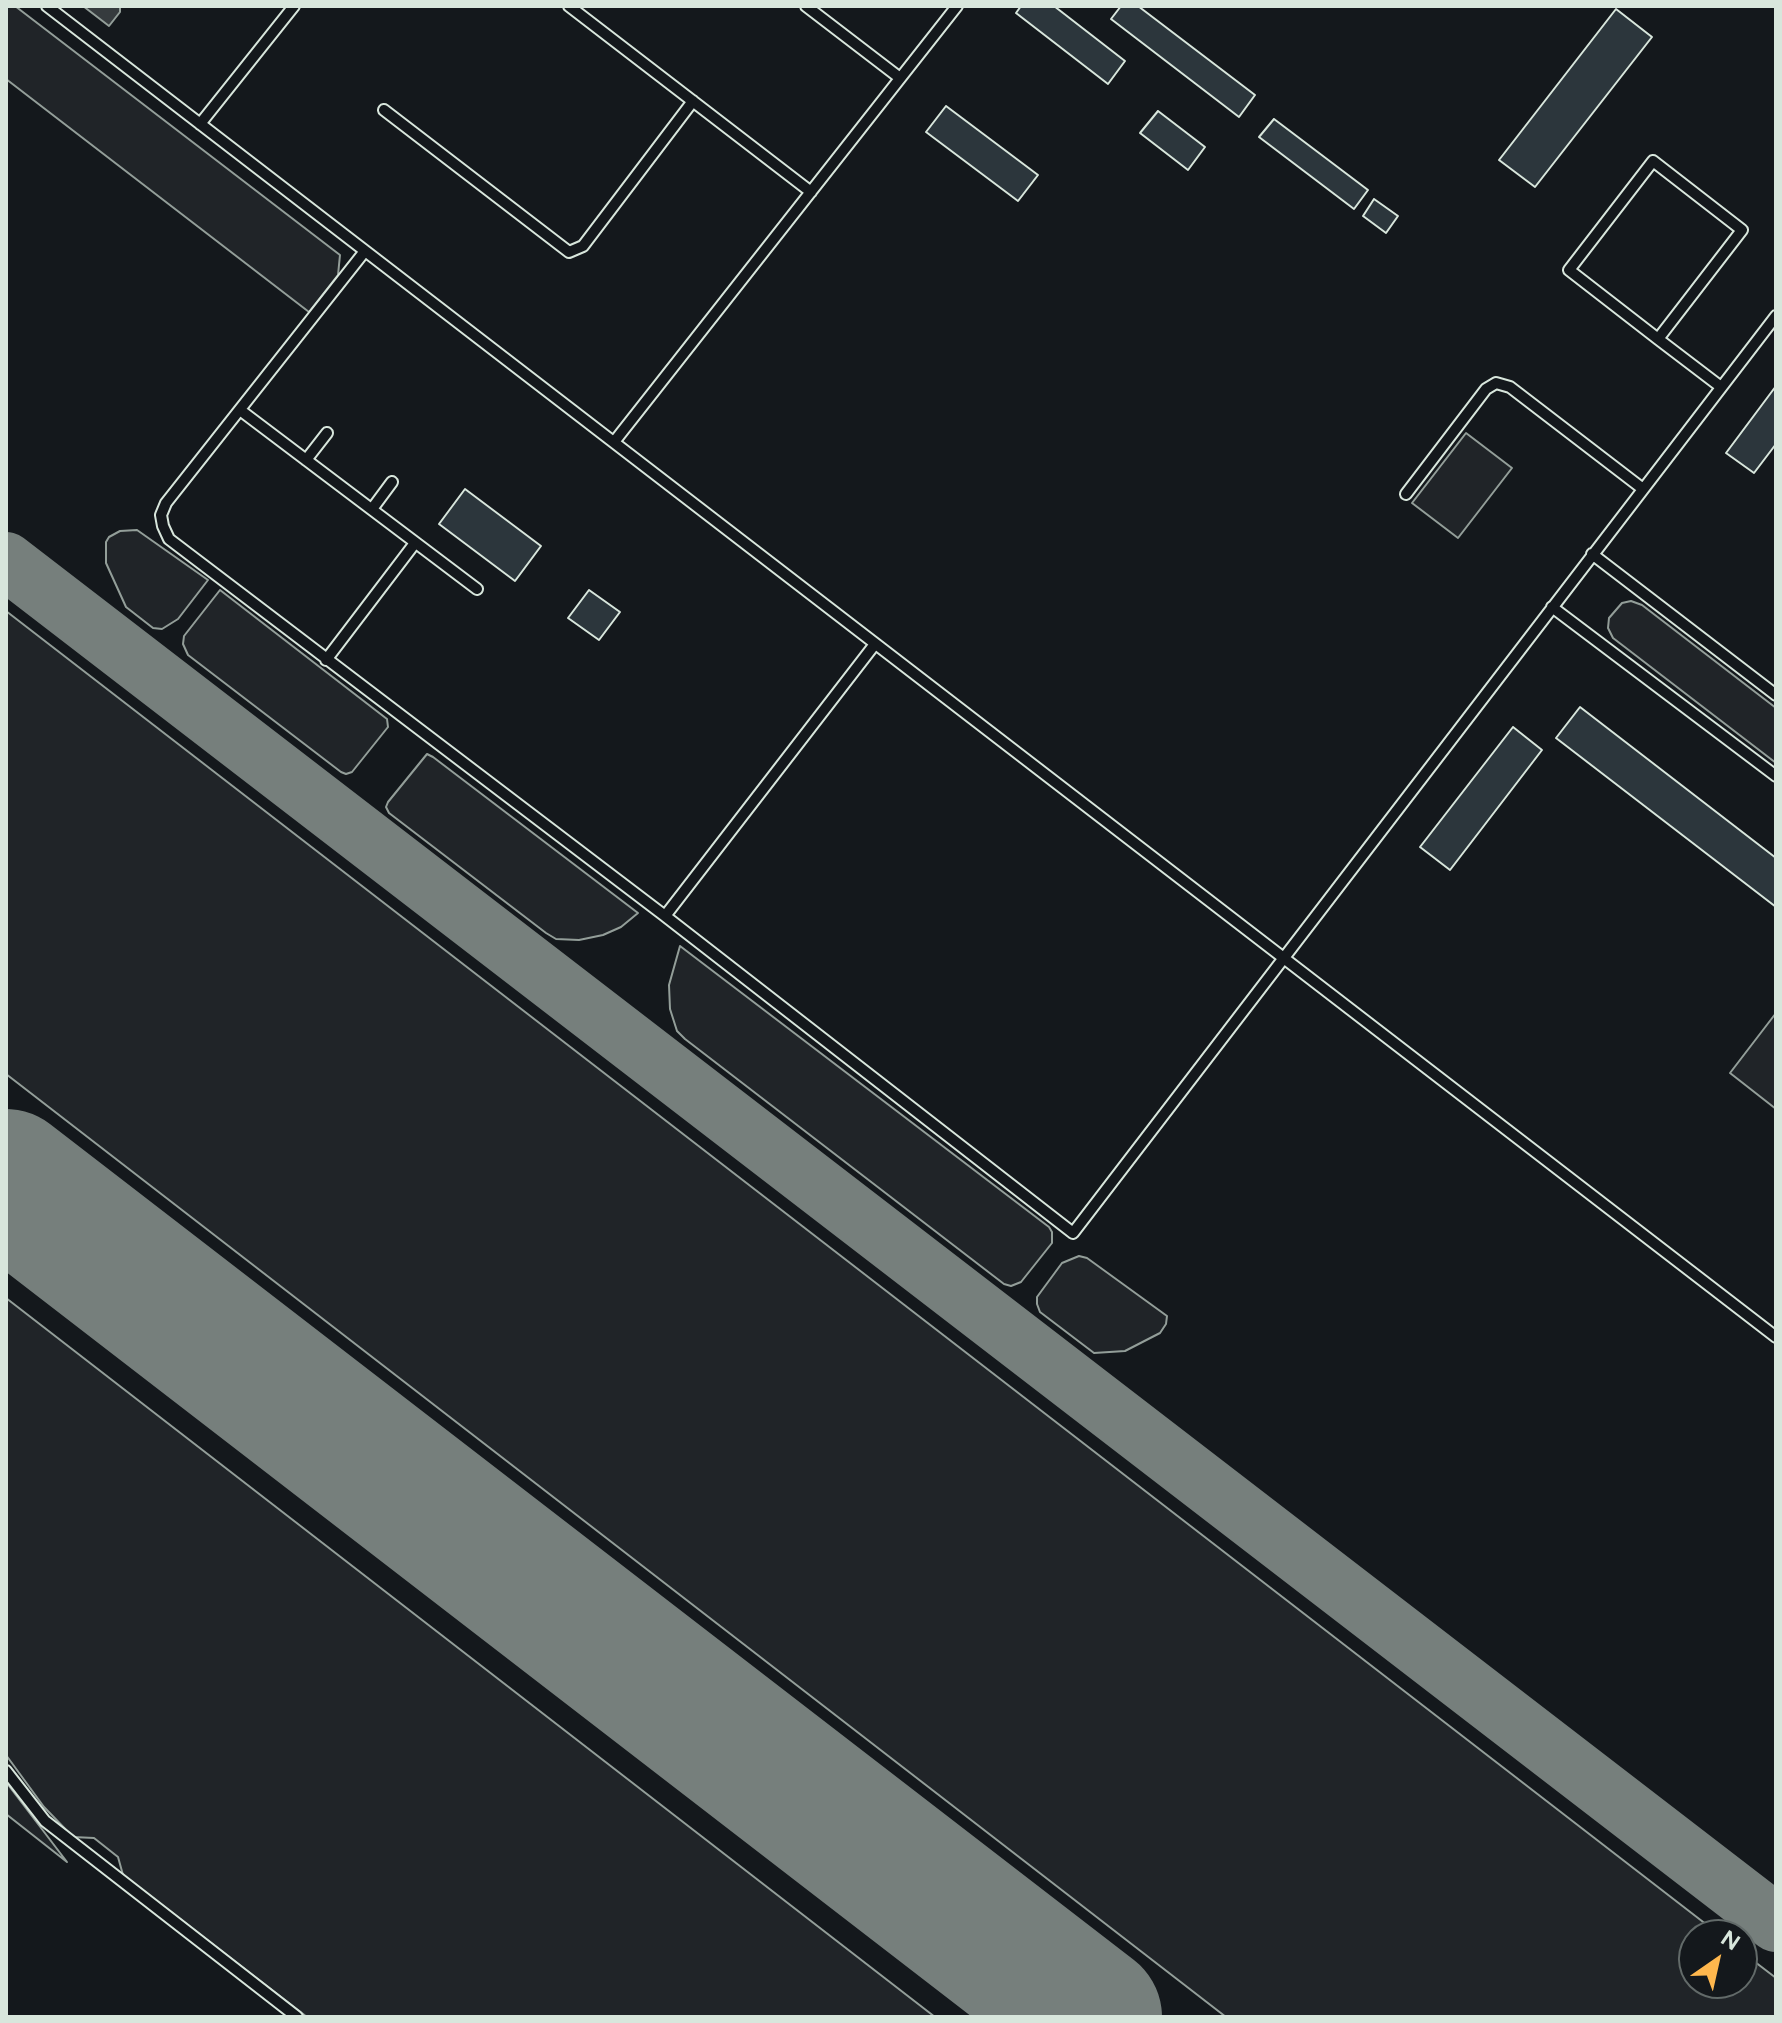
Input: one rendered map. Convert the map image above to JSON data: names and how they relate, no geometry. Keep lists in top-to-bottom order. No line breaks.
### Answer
{"north":"top right"}
